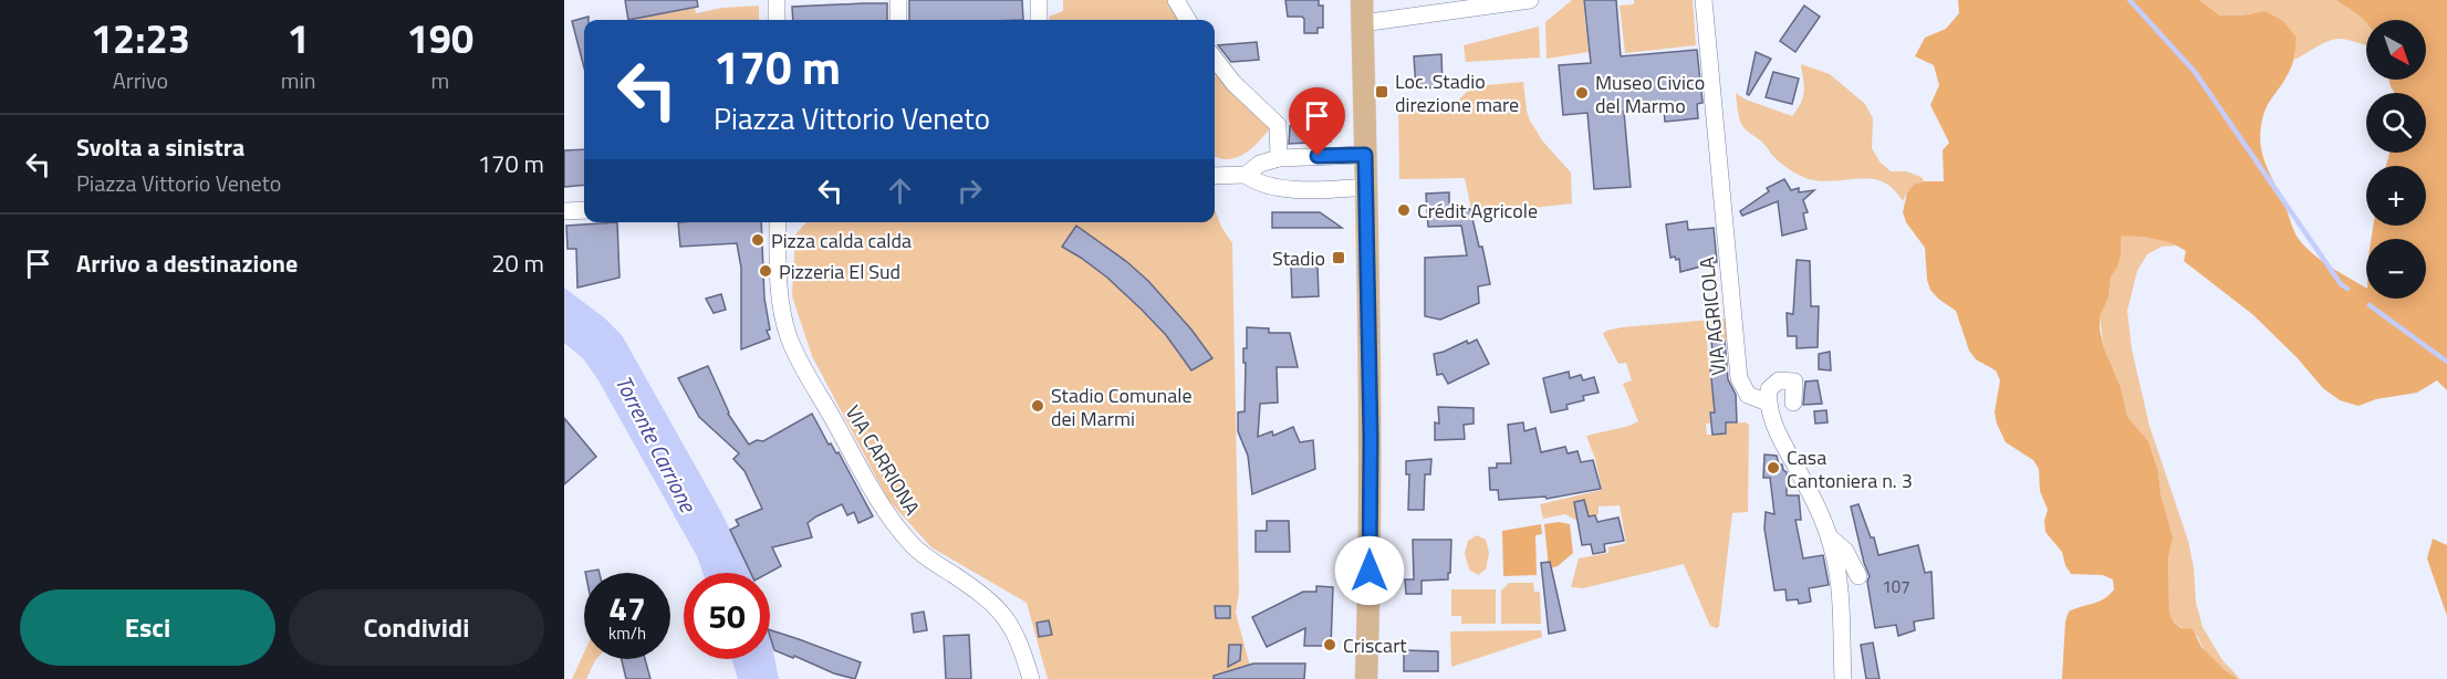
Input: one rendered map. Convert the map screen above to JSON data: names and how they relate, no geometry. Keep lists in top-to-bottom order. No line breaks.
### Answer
{"streets":{"street":["VIA AGRICOLA","VIA CARRIONA"]},"water":["Torrente Carrione"],"places":{"transit":["Loc. Stadio direzione mare","Stadio"],"other":["Museo Civico del Marmo","Crédit Agricole","Pizza calda calda","Pizzeria El Sud","Stadio Comunale dei Marmi","Casa Cantoniera n. 3","Criscart"]},"house_numbers":["107"],"north":"bottom right","page":{"eta":["12:23","Arrivo","1","min","190","m"],"map_buttons":["+","−"],"turn":["170 m","Piazza Vittorio Veneto"],"list":[{"name":"Svolta a sinistra","note":"Piazza Vittorio Veneto","value":"170 m"},{"name":"Arrivo a destinazione","value":"20 m"}],"speed":"47 km/h","limit":"50","buttons":["Esci","Condividi"]}}
